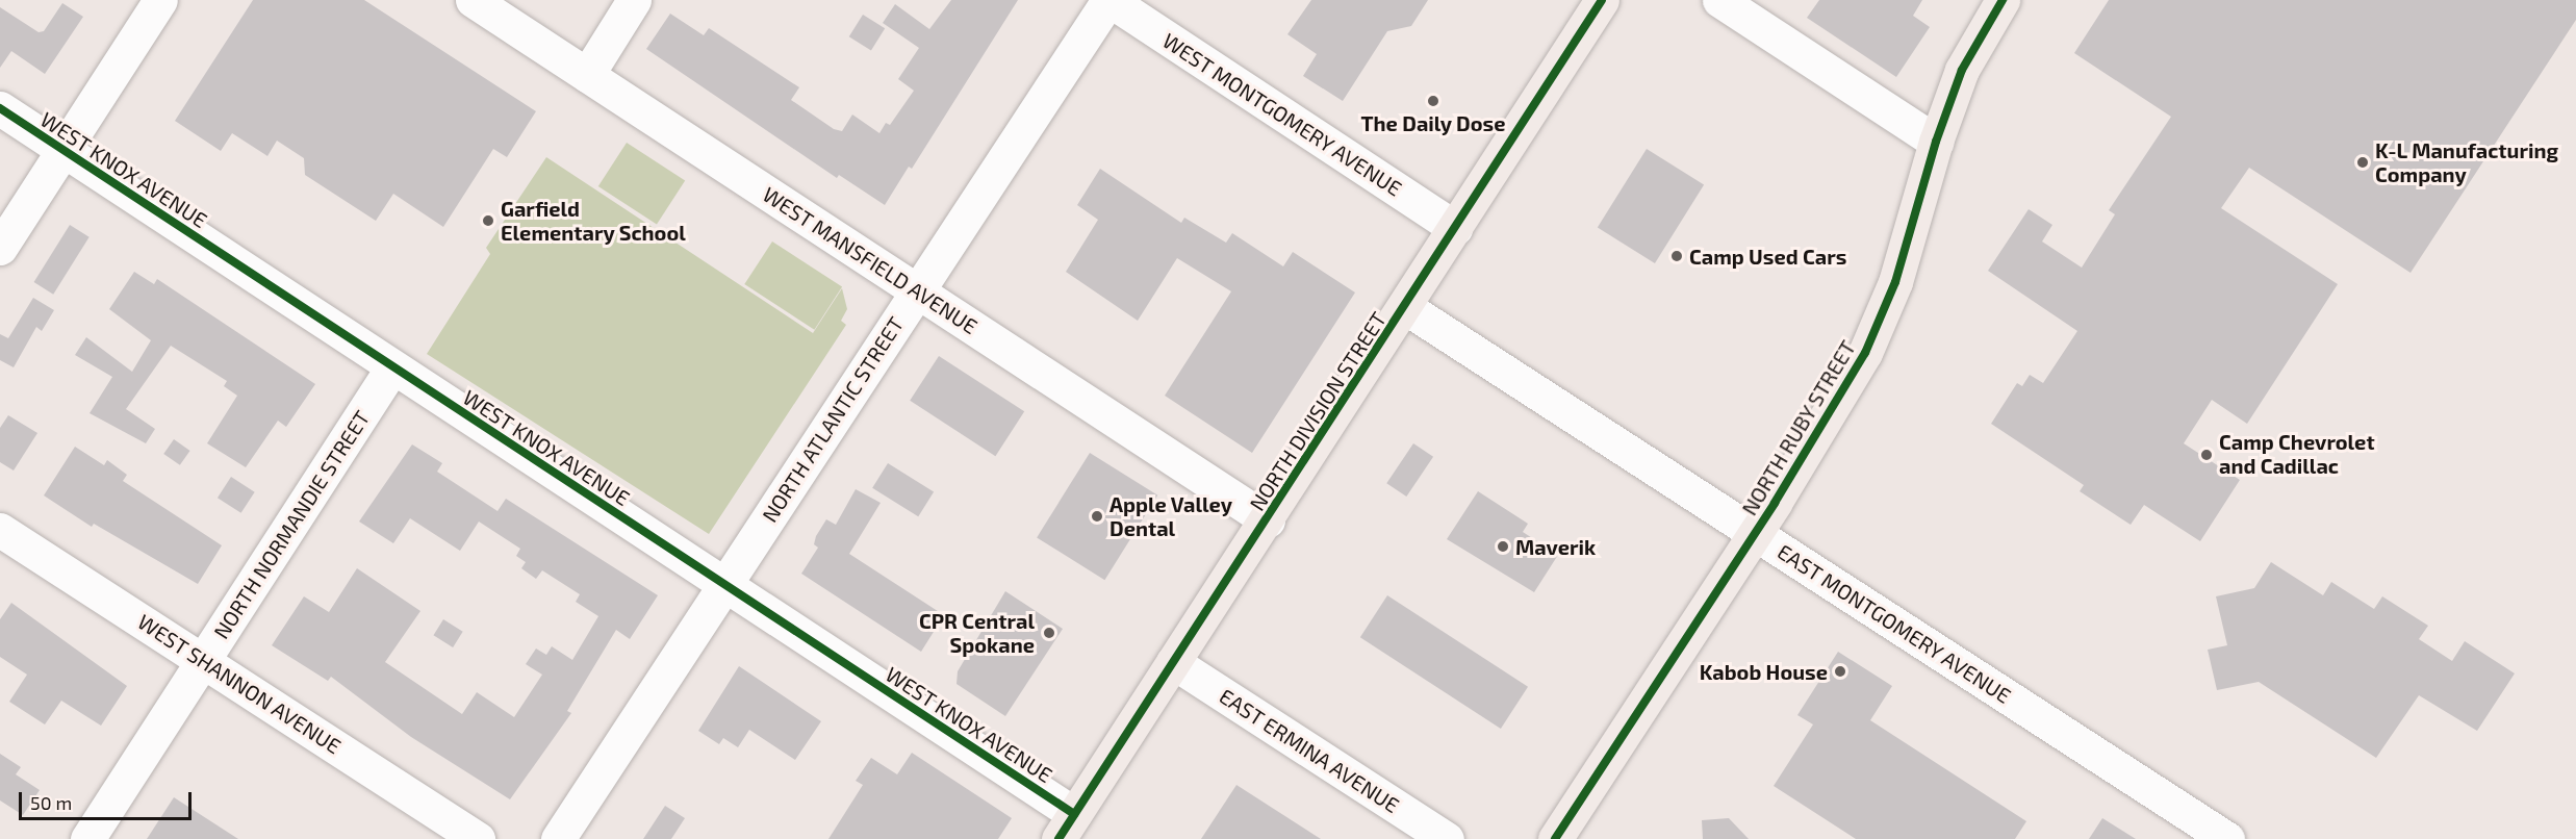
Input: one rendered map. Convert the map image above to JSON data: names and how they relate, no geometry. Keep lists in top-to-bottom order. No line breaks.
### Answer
{"streets":{"main road":["NORTH DIVISION STREET","NORTH RUBY STREET"],"street":["WEST MONTGOMERY AVENUE","WEST KNOX AVENUE","WEST MANSFIELD AVENUE","NORTH ATLANTIC STREET","NORTH NORMANDIE STREET","EAST MONTGOMERY AVENUE","WEST SHANNON AVENUE","EAST ERMINA AVENUE"]},"crossings":[["WEST MONTGOMERY AVENUE","NORTH DIVISION STREET"],["WEST MONTGOMERY AVENUE","NORTH ATLANTIC STREET"],["WEST KNOX AVENUE","NORTH DIVISION STREET"],["WEST KNOX AVENUE","NORTH ATLANTIC STREET"],["WEST KNOX AVENUE","NORTH NORMANDIE STREET"],["WEST MANSFIELD AVENUE","NORTH DIVISION STREET"],["WEST MANSFIELD AVENUE","NORTH ATLANTIC STREET"],["NORTH DIVISION STREET","EAST MONTGOMERY AVENUE"],["NORTH DIVISION STREET","EAST ERMINA AVENUE"],["NORTH RUBY STREET","EAST MONTGOMERY AVENUE"],["NORTH NORMANDIE STREET","WEST SHANNON AVENUE"]],"places":["The Daily Dose","K-L Manufacturing Company","Garfield Elementary School","Camp Used Cars","Camp Chevrolet and Cadillac","Apple Valley Dental","Maverik","CPR Central Spokane","Kabob House"],"scale_bar":"50 m"}
